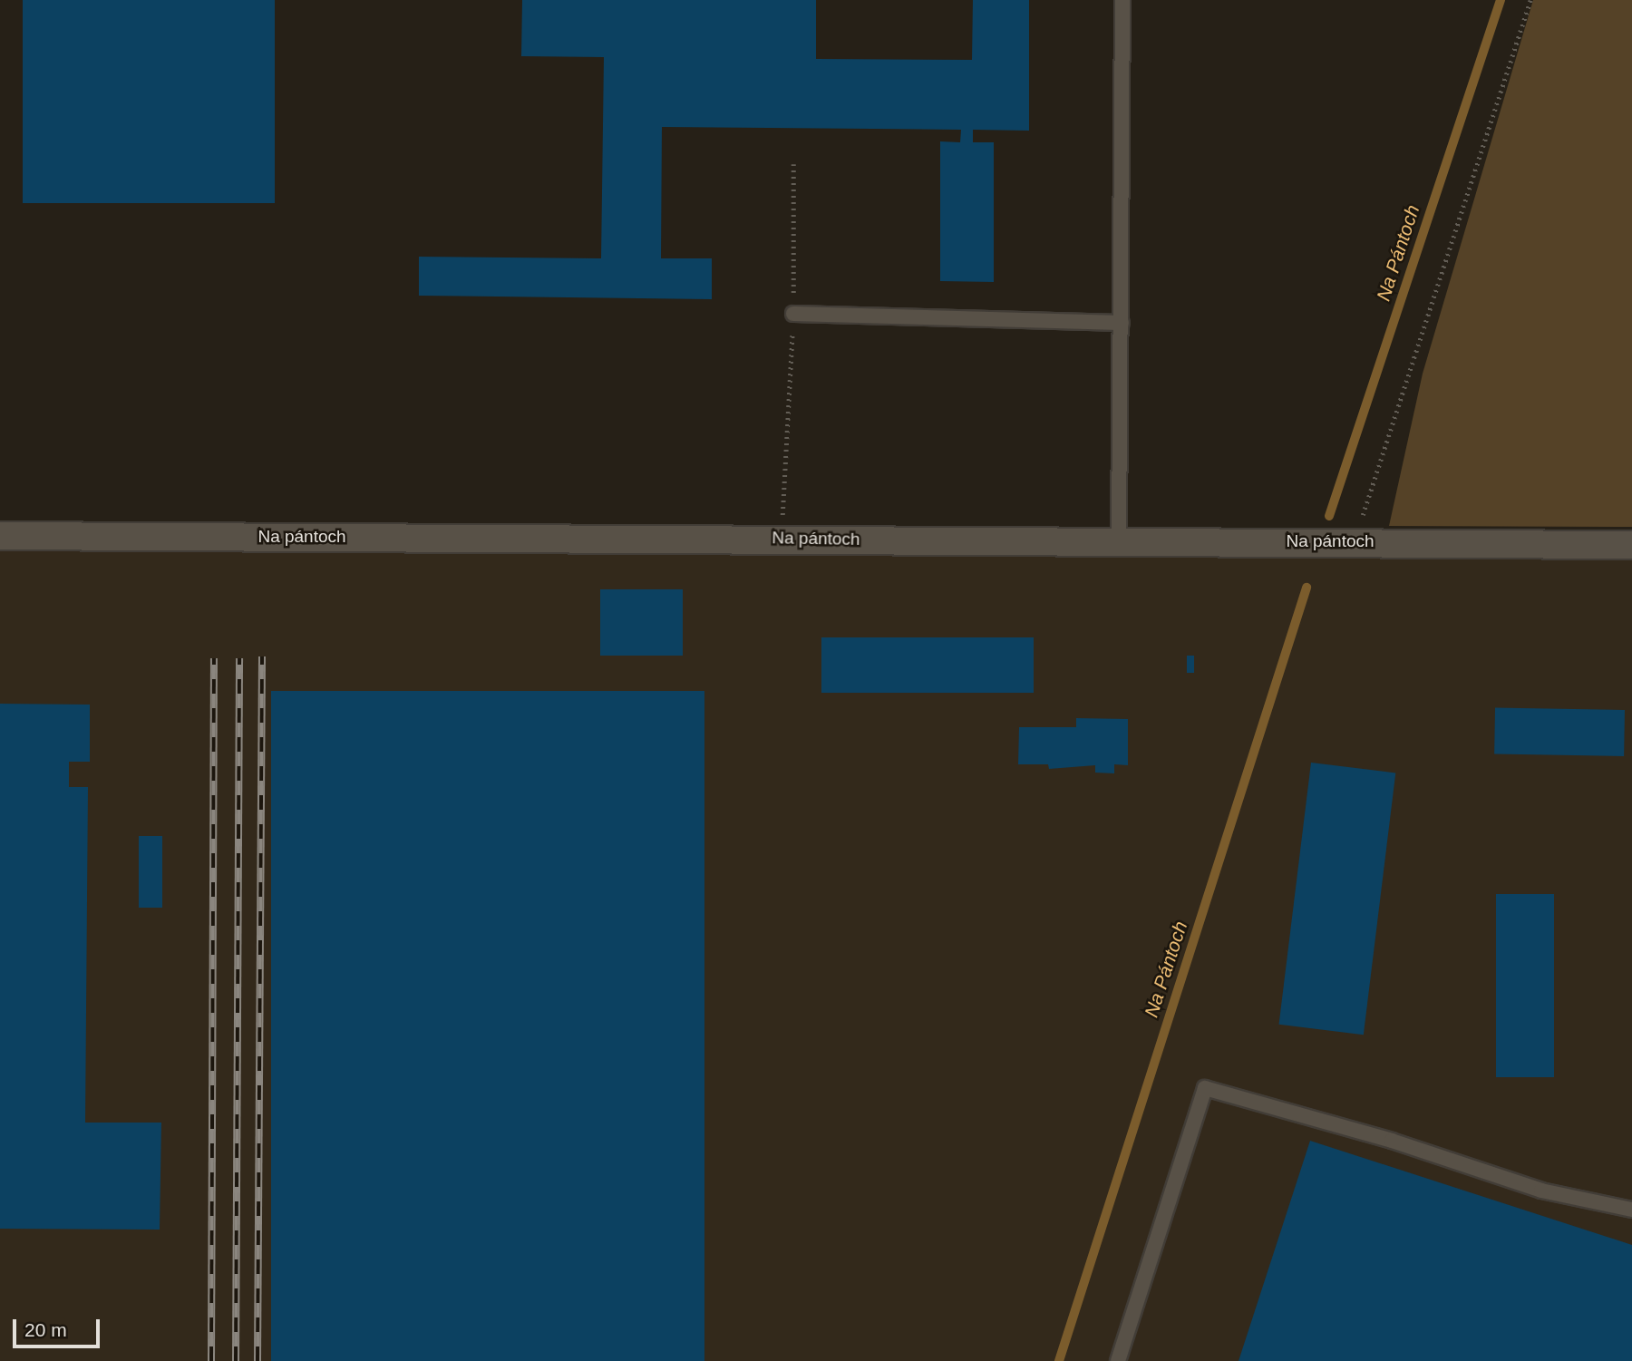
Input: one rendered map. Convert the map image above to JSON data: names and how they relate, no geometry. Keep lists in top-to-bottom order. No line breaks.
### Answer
{"streets":{"street":["Na pántoch"]},"water":["Na Pántoch"],"scale_bar":"20 m"}
